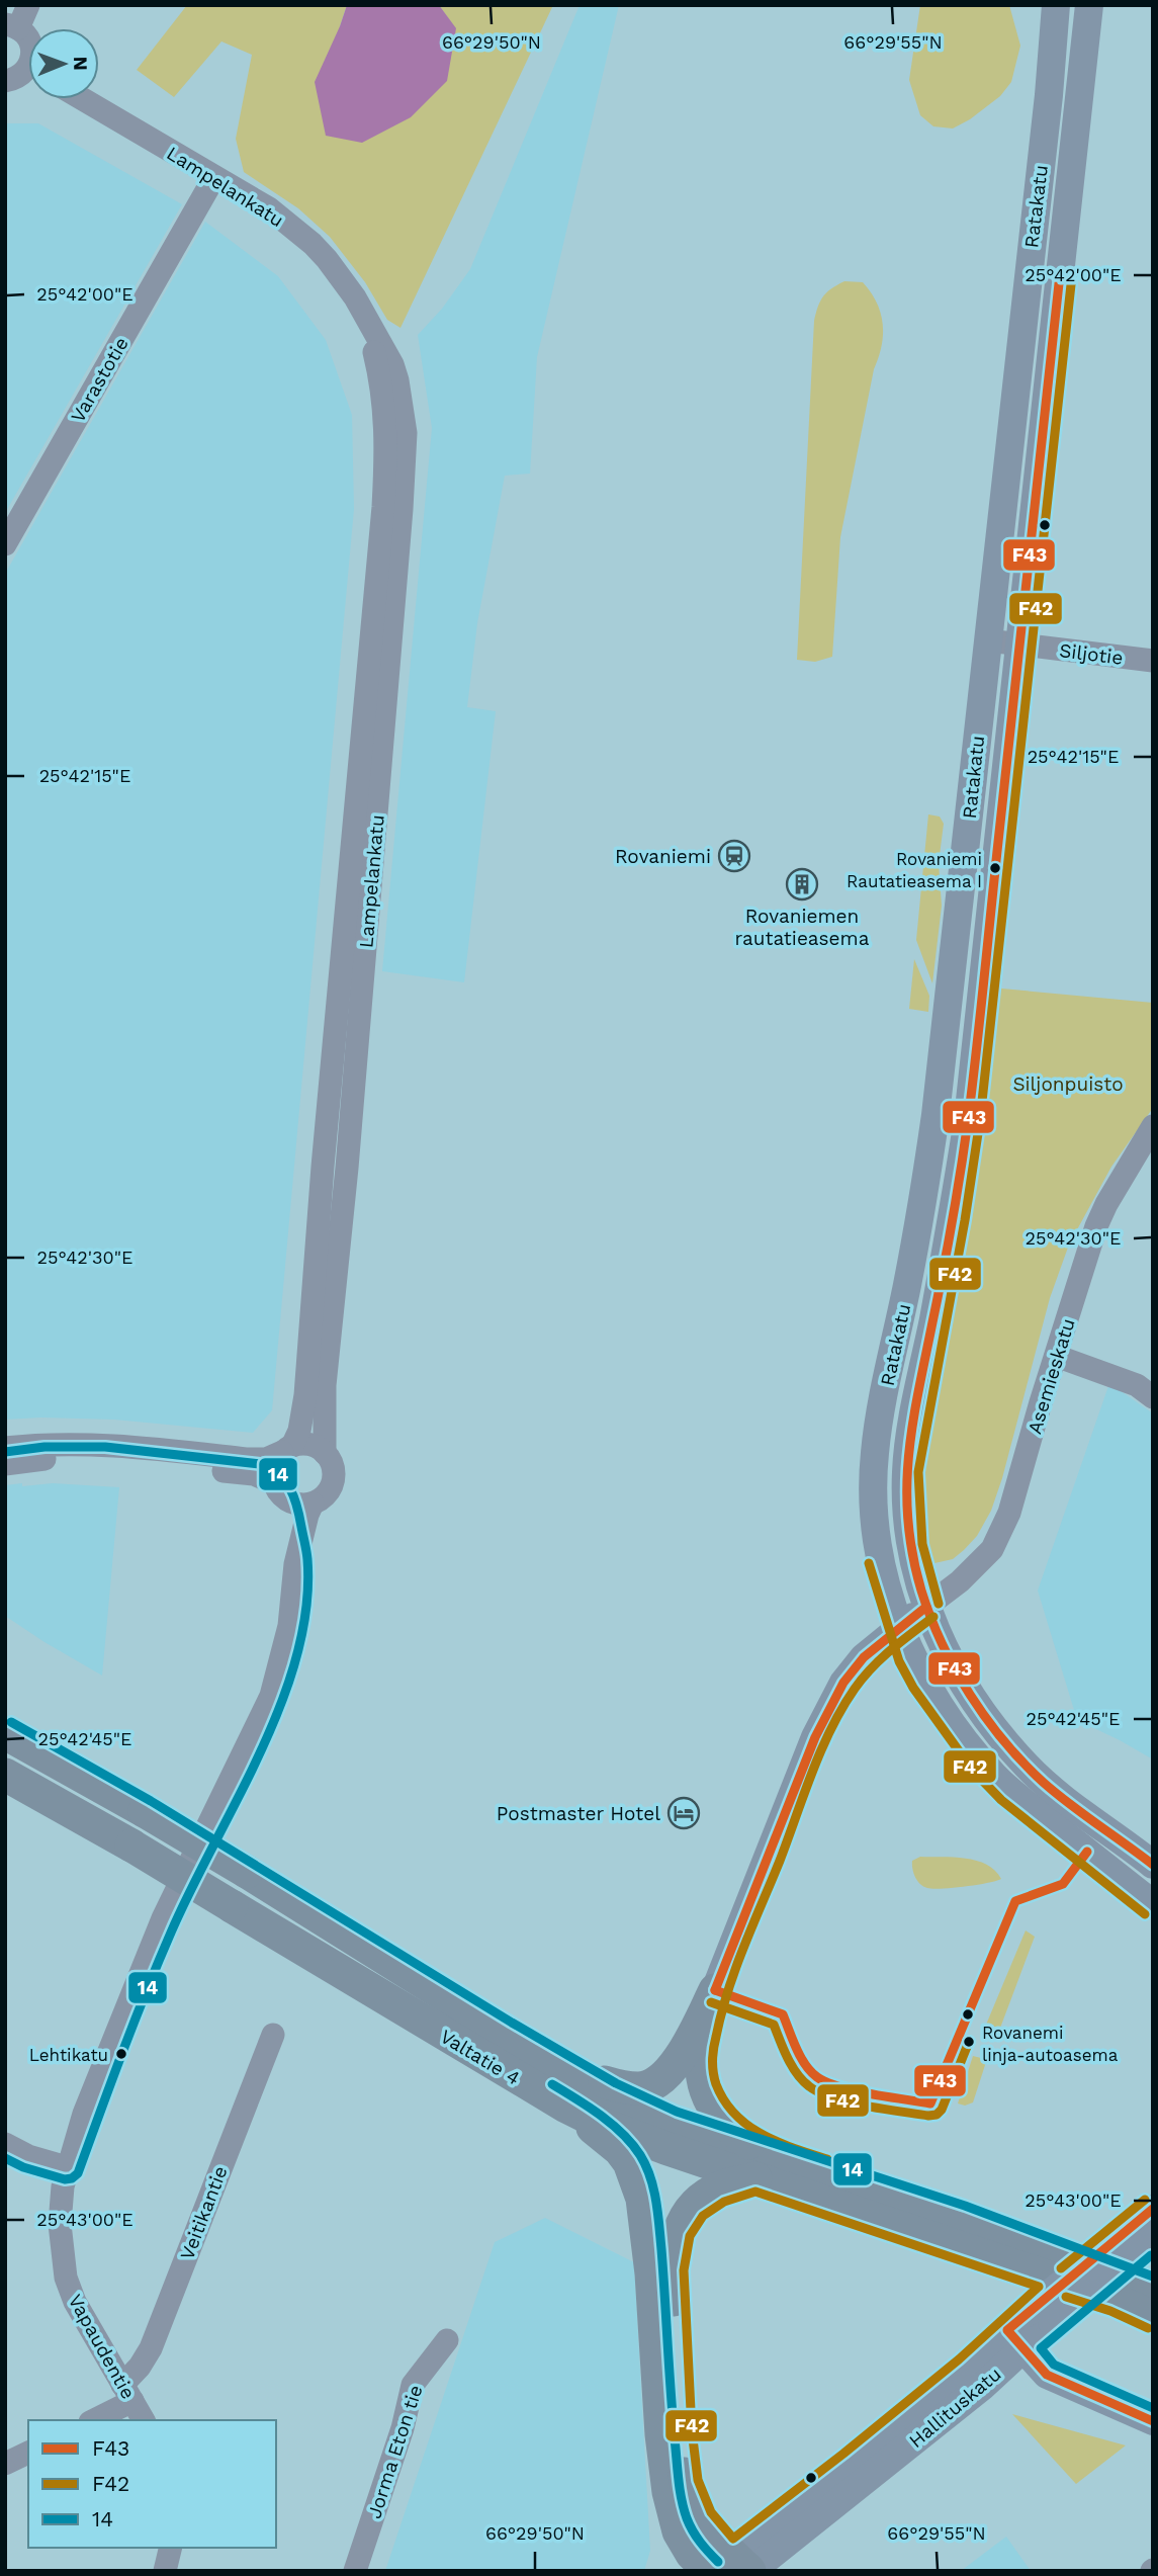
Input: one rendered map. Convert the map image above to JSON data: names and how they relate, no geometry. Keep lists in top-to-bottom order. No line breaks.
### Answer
{"streets":{"highway":["Valtatie 4"],"main road":["Ratakatu","Hallituskatu"],"street":["Lampelankatu","Varastotie","Siljotie","Asemieskatu","Veitikantie","Vapaudentie","Jorma Eton tie"]},"crossings":[["Lampelankatu","Varastotie"],["Ratakatu","Siljotie"],["Ratakatu","Asemieskatu"],["Veitikantie","Vapaudentie"]],"parks":["Siljonpuisto"],"places":{"station":["Rovaniemi"],"other":["Rovaniemi Rautatieasema I","Rovanemi linja-autoasema","Lehtikatu"],"building":["Rovaniemen rautatieasema"],"hotel":["Postmaster Hotel"]},"lines":["transit line F43","transit line F42","transit line 14"],"legend":["F43","F42","14"],"north":"right","coordinates":["66°29'50\"N","66°29'55\"N","25°42'00\"E","25°42'15\"E","25°42'30\"E","25°42'45\"E","25°43'00\"E"]}
